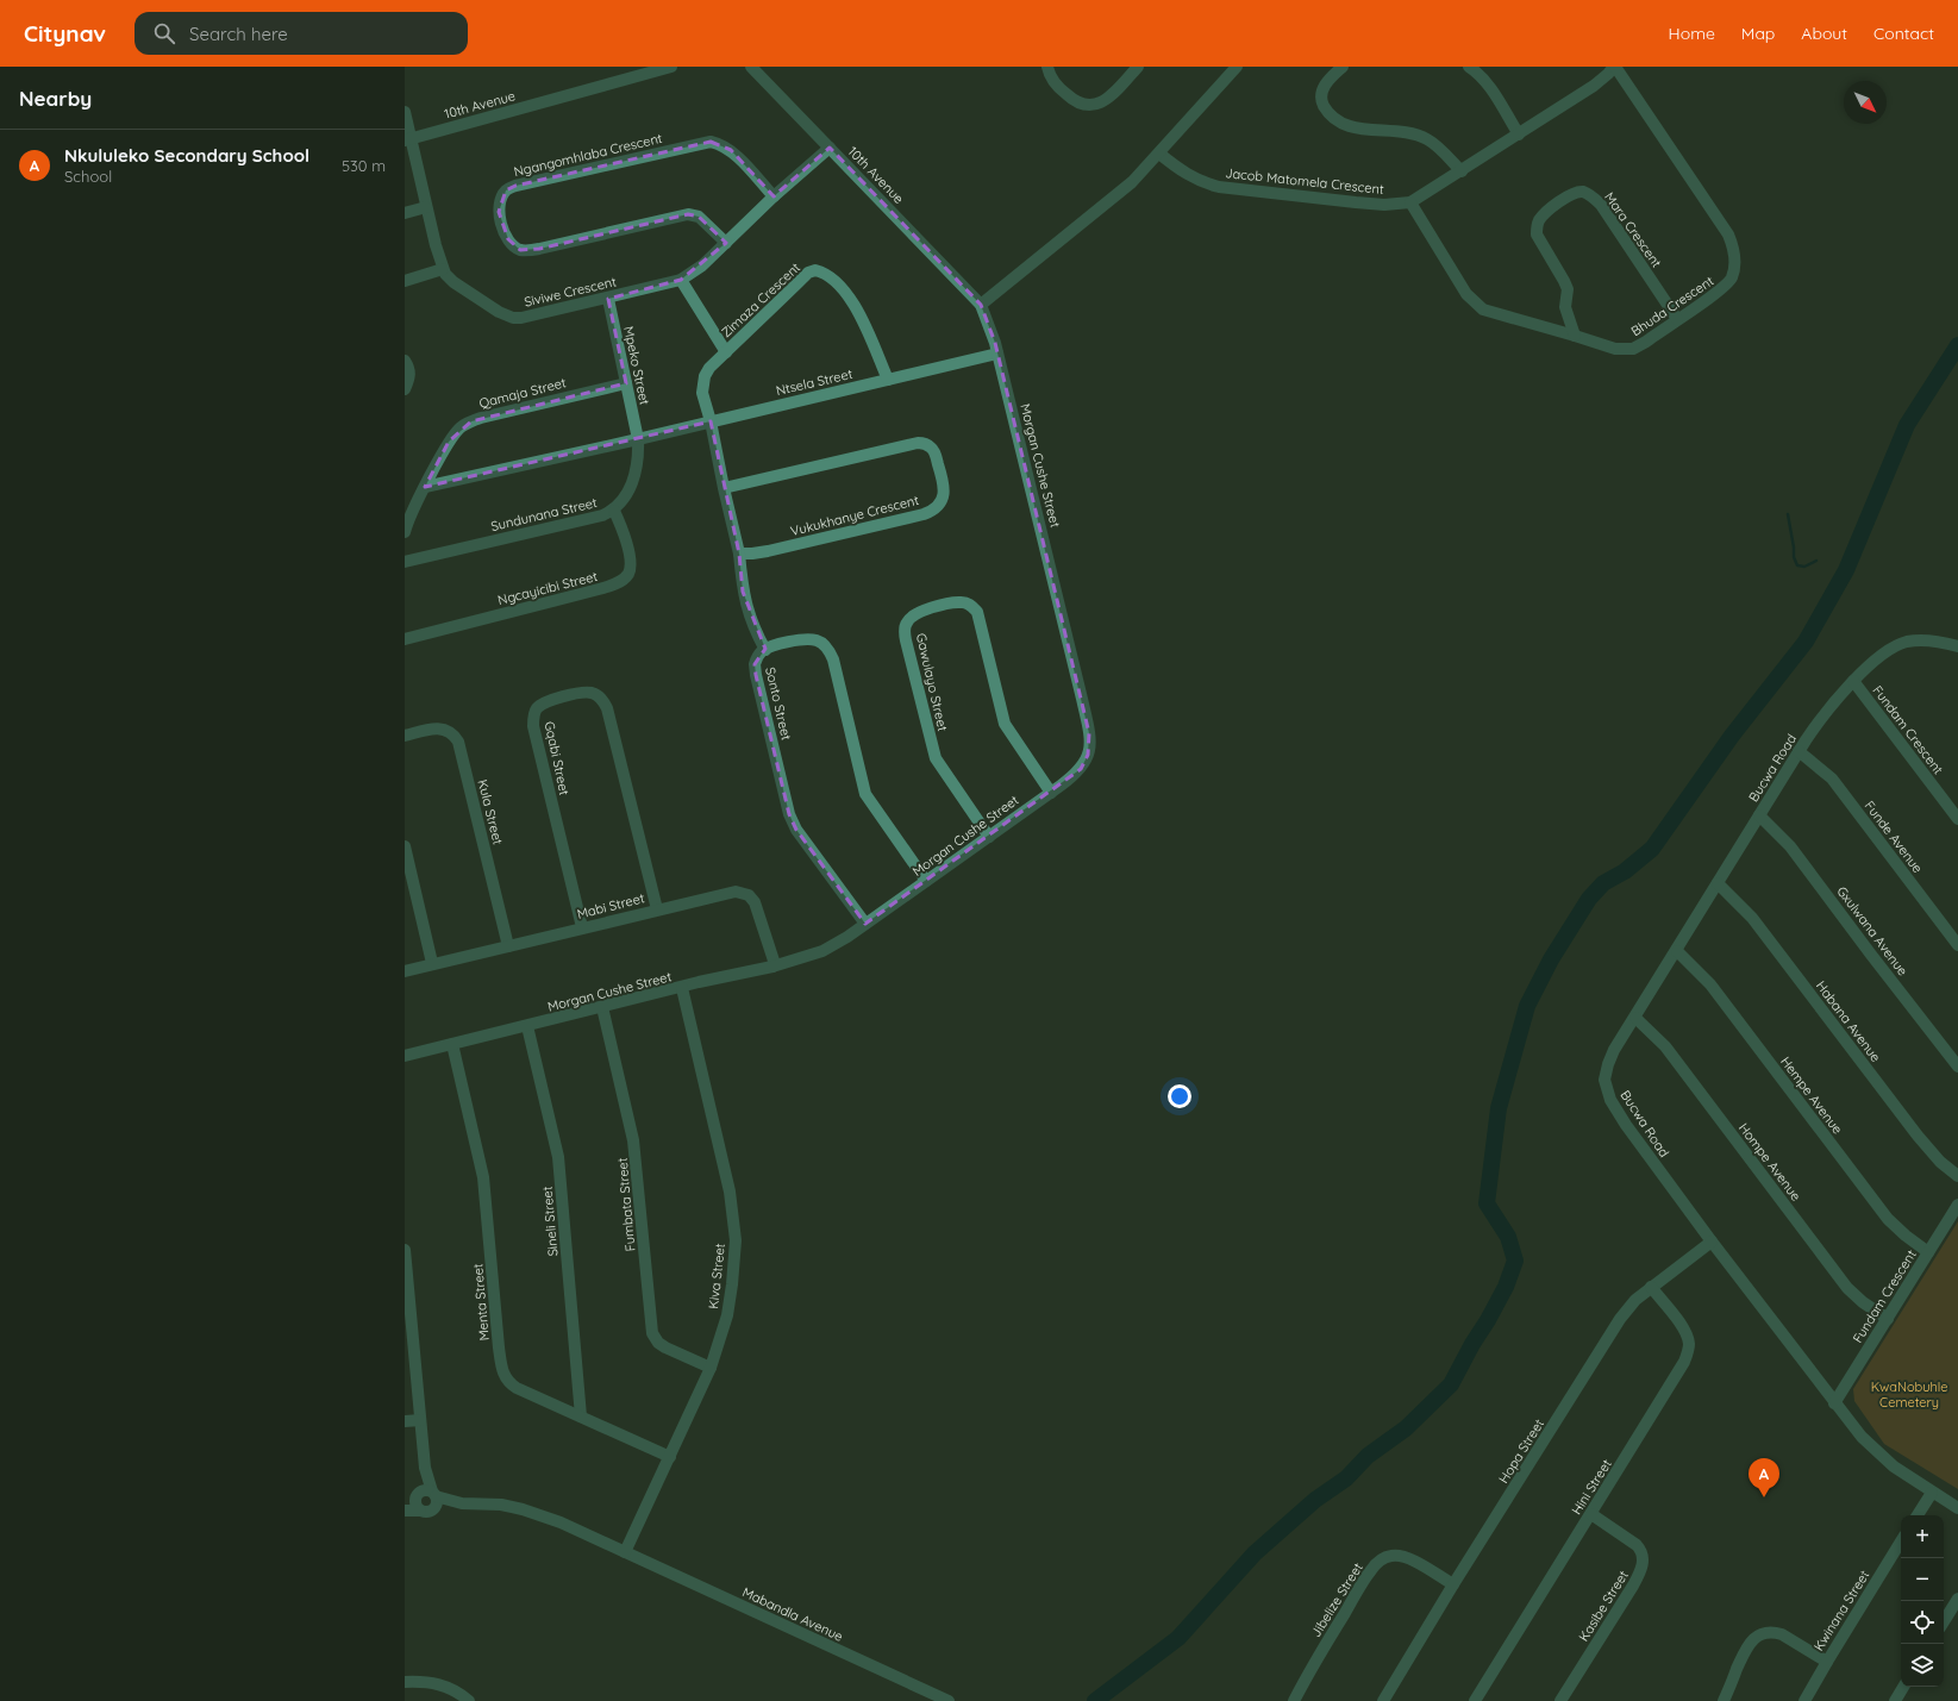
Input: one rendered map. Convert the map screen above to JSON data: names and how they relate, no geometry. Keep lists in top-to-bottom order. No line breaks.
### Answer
{"streets":{"street":["10th Avenue","Ngangomhlaba Crescent","Jacob Matomela Crescent","Mara Crescent","Siviwe Crescent","Zimaza Crescent","Bhuda Crescent","Mpeko Street","Ntsela Street","Qamaja Street","Morgan Cushe Street","Sundunana Street","Vukukhanye Crescent","Ngcayicibi Street","Gawulayo Street","Sonto Street","Fundam Crescent","Gqabi Street","Bucwa Road","Kula Street","Funde Avenue","Mabi Street","Gxulwana Avenue","Habana Avenue","Hempe Avenue","Hompe Avenue","Fumbata Street","Sineli Street","Kiva Street","Menta Street","Hopa Street","Hini Street","Jibelize Street","Kasibe Street","Kwinana Street","Mabandla Avenue"]},"crossings":[["10th Avenue","Siviwe Crescent"],["10th Avenue","Morgan Cushe Street"],["Ngangomhlaba Crescent","Siviwe Crescent"],["Jacob Matomela Crescent","Bhuda Crescent"],["Mara Crescent","Bhuda Crescent"],["Siviwe Crescent","Mpeko Street"],["Zimaza Crescent","Ntsela Street"],["Mpeko Street","Ntsela Street"],["Mpeko Street","Qamaja Street"],["Mpeko Street","Sundunana Street"],["Ntsela Street","Qamaja Street"],["Ntsela Street","Morgan Cushe Street"],["Ntsela Street","Sundunana Street"],["Morgan Cushe Street","Gawulayo Street"],["Morgan Cushe Street","Sonto Street"],["Morgan Cushe Street","Mabi Street"],["Morgan Cushe Street","Fumbata Street"],["Morgan Cushe Street","Sineli Street"],["Morgan Cushe Street","Kiva Street"],["Morgan Cushe Street","Menta Street"],["Sundunana Street","Ngcayicibi Street"],["Fundam Crescent","Bucwa Road"],["Fundam Crescent","Hempe Avenue"],["Fundam Crescent","Hompe Avenue"],["Gqabi Street","Mabi Street"],["Bucwa Road","Funde Avenue"],["Bucwa Road","Gxulwana Avenue"],["Bucwa Road","Habana Avenue"],["Bucwa Road","Hempe Avenue"],["Bucwa Road","Hompe Avenue"],["Bucwa Road","Hopa Street"],["Kula Street","Mabi Street"],["Fumbata Street","Kiva Street"],["Sineli Street","Menta Street"],["Kiva Street","Menta Street"],["Kiva Street","Mabandla Avenue"],["Hopa Street","Hini Street"],["Hopa Street","Jibelize Street"],["Hini Street","Kasibe Street"]],"parks":["KwaNobuhle Cemetery"],"north":"bottom right","page":{"header":"Citynav","search":"Search here","nav":["Home","Map","About","Contact"],"heading":"Nearby","list":[{"mark":"A","name":"Nkululeko Secondary School","note":"School","value":"530 m"}],"pins":"A","map_buttons":["+","−"]}}
